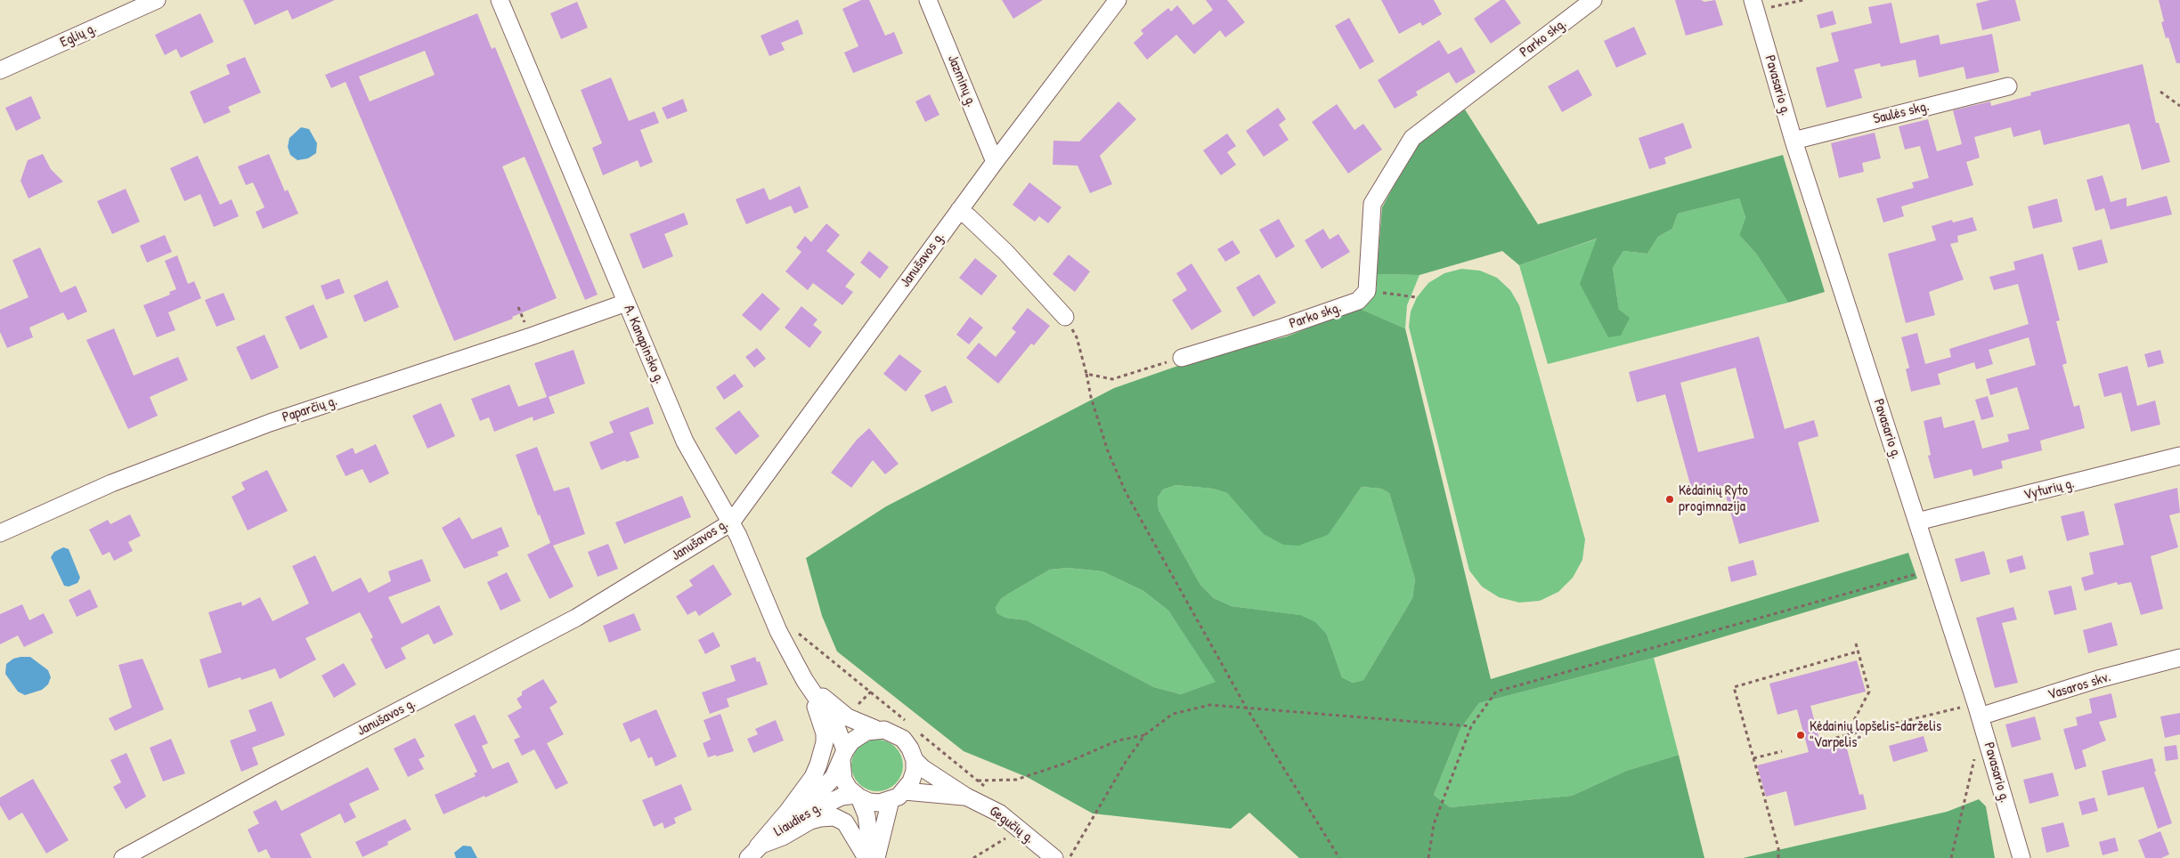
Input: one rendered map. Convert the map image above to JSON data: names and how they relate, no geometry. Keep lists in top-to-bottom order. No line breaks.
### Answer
{"streets":{"street":["Eglių g.","Parko skg.","Jazminų g.","Pavasario g.","Saulės skg.","Janušavos g.","A. Kanapinsko g.","Paparčių g.","Vyturių g.","Vasaros skv.","Liaudies g.","Gegučių g."]},"crossings":[["Jazminų g.","Janušavos g."],["Pavasario g.","Saulės skg."],["Pavasario g.","Vyturių g."],["Pavasario g.","Vasaros skv."],["Janušavos g.","A. Kanapinsko g."],["A. Kanapinsko g.","Paparčių g."],["Liaudies g.","Gegučių g."]],"places":["Kėdainių Ryto progimnazija","Kėdainių lopšelis-darželis \"Varpelis\""]}
